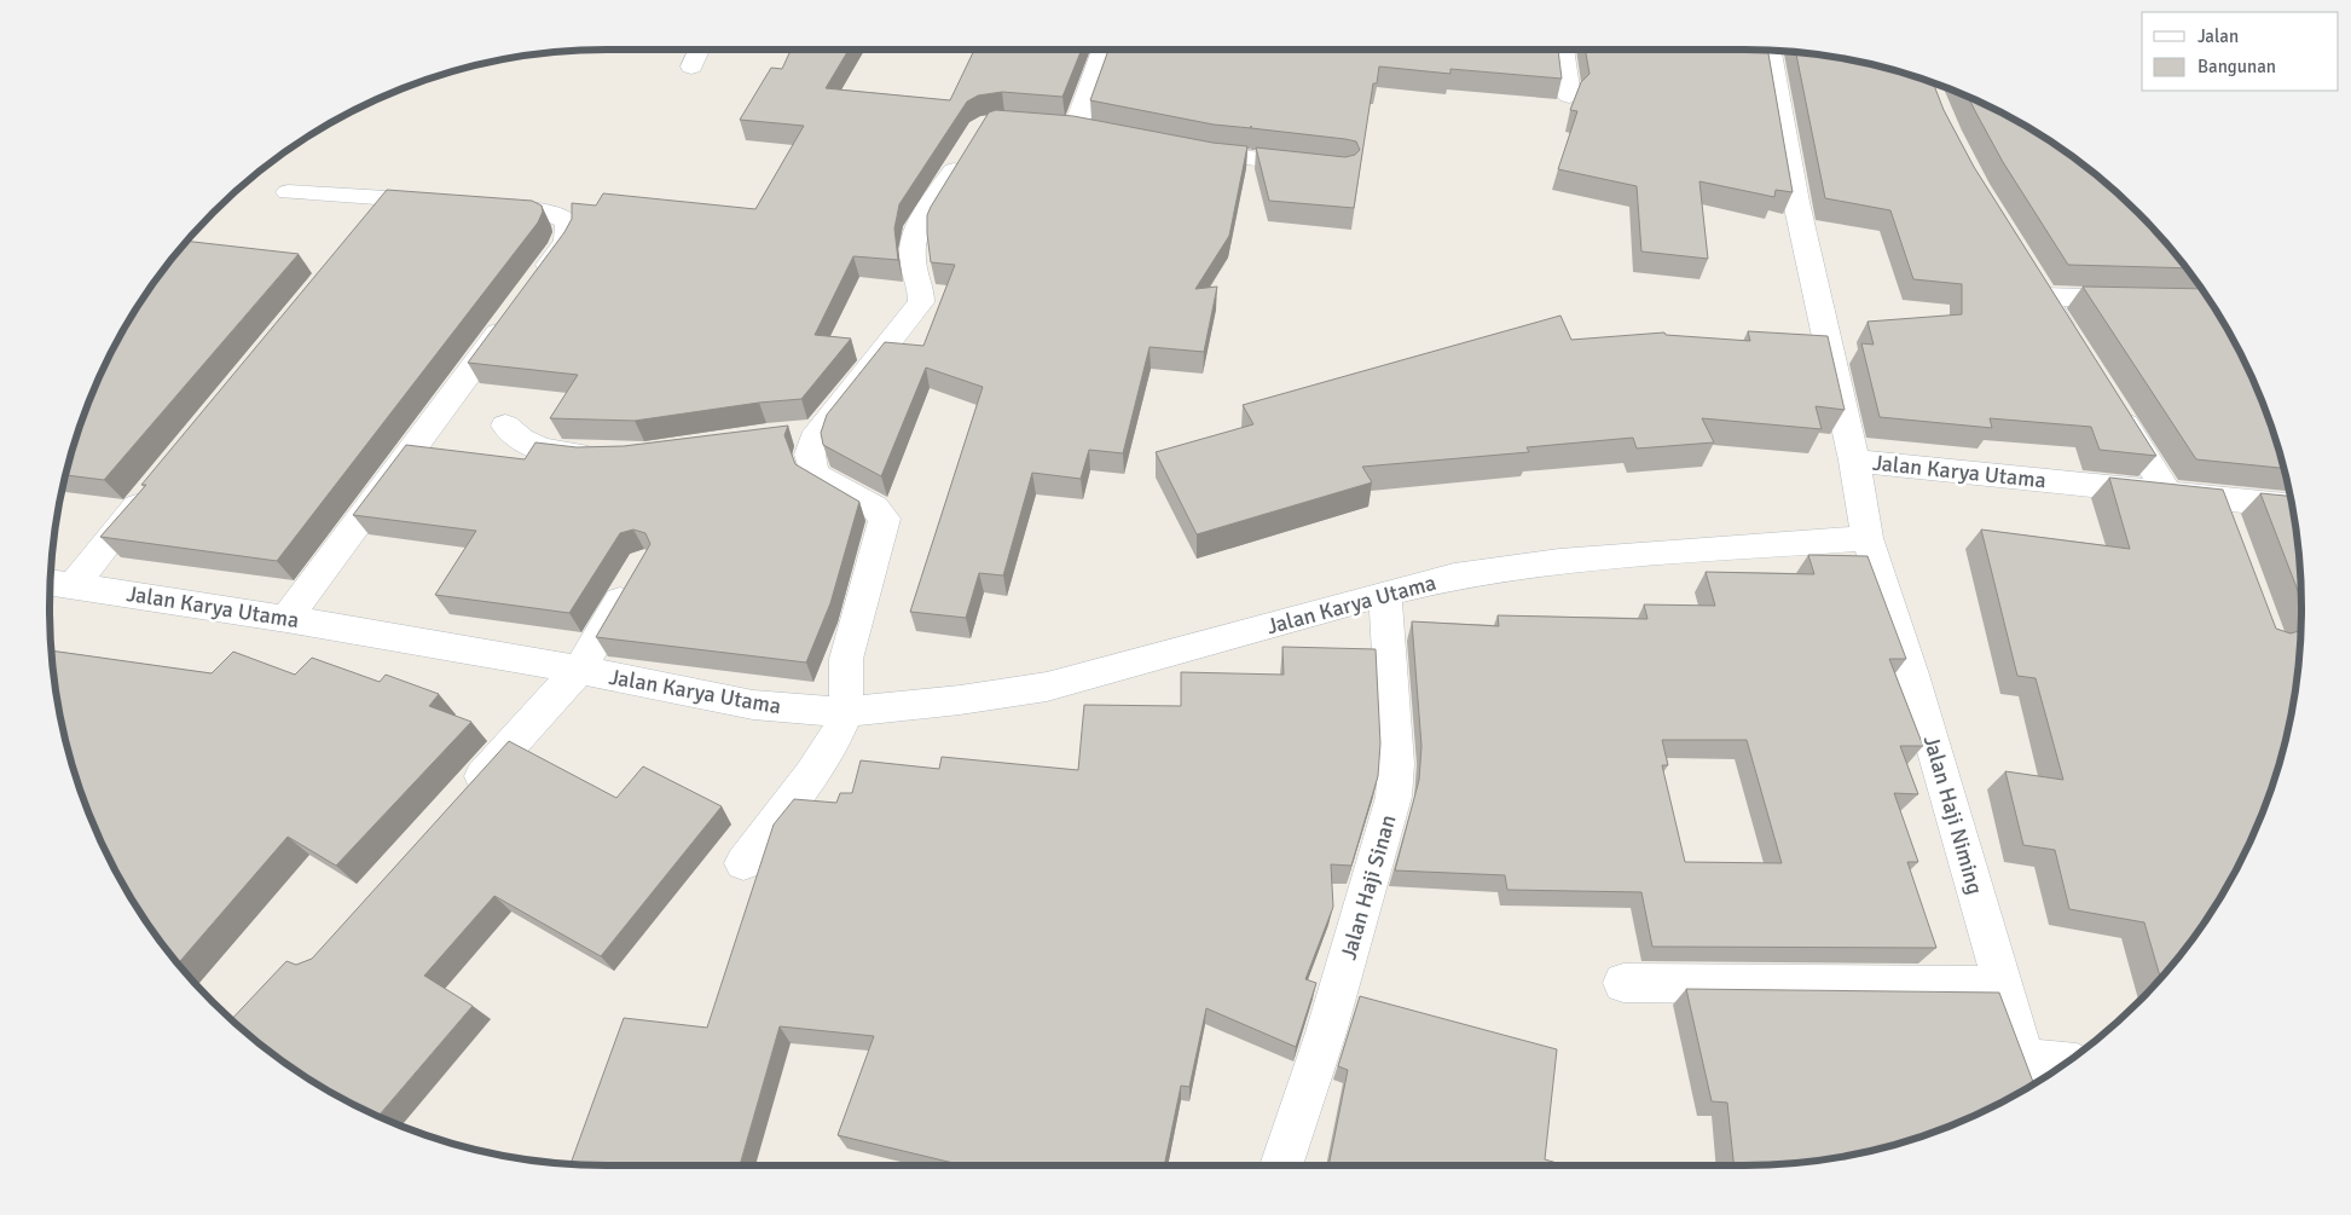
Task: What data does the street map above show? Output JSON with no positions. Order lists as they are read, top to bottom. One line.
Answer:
{"streets":{"street":["Jalan Karya Utama","Jalan Haji Niming","Jalan Haji Sinan"]},"crossings":[["Jalan Karya Utama","Jalan Haji Niming"],["Jalan Karya Utama","Jalan Haji Sinan"]],"legend":["Jalan","Bangunan"]}
